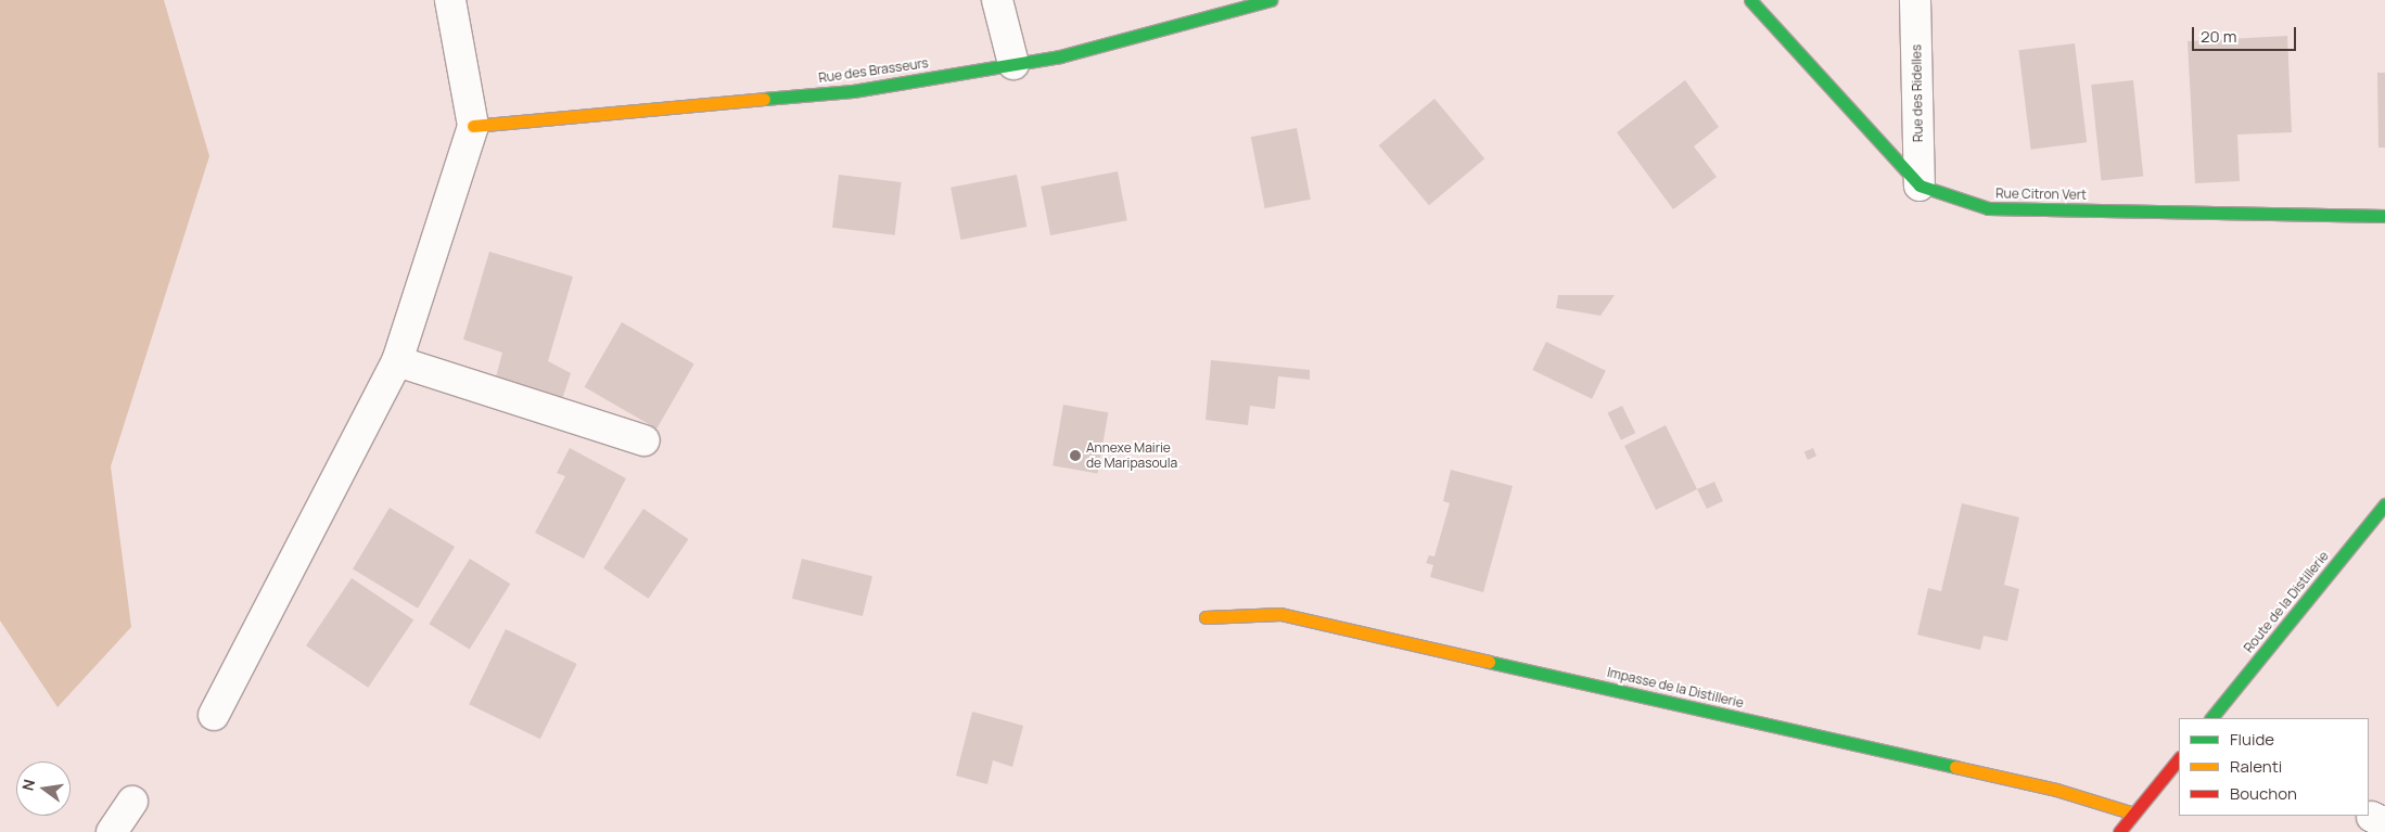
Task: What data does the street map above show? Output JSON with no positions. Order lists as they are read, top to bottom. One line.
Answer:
{"streets":{"street":["Rue des Brasseurs","Rue des Ridelles","Rue Citron Vert","Route de la Distillerie","Impasse de la Distillerie"]},"crossings":[["Rue des Ridelles","Rue Citron Vert"]],"places":["Annexe Mairie de Maripasoula"],"legend":["Fluide","Ralenti","Bouchon"],"scale_bar":"20 m","north":"left"}
